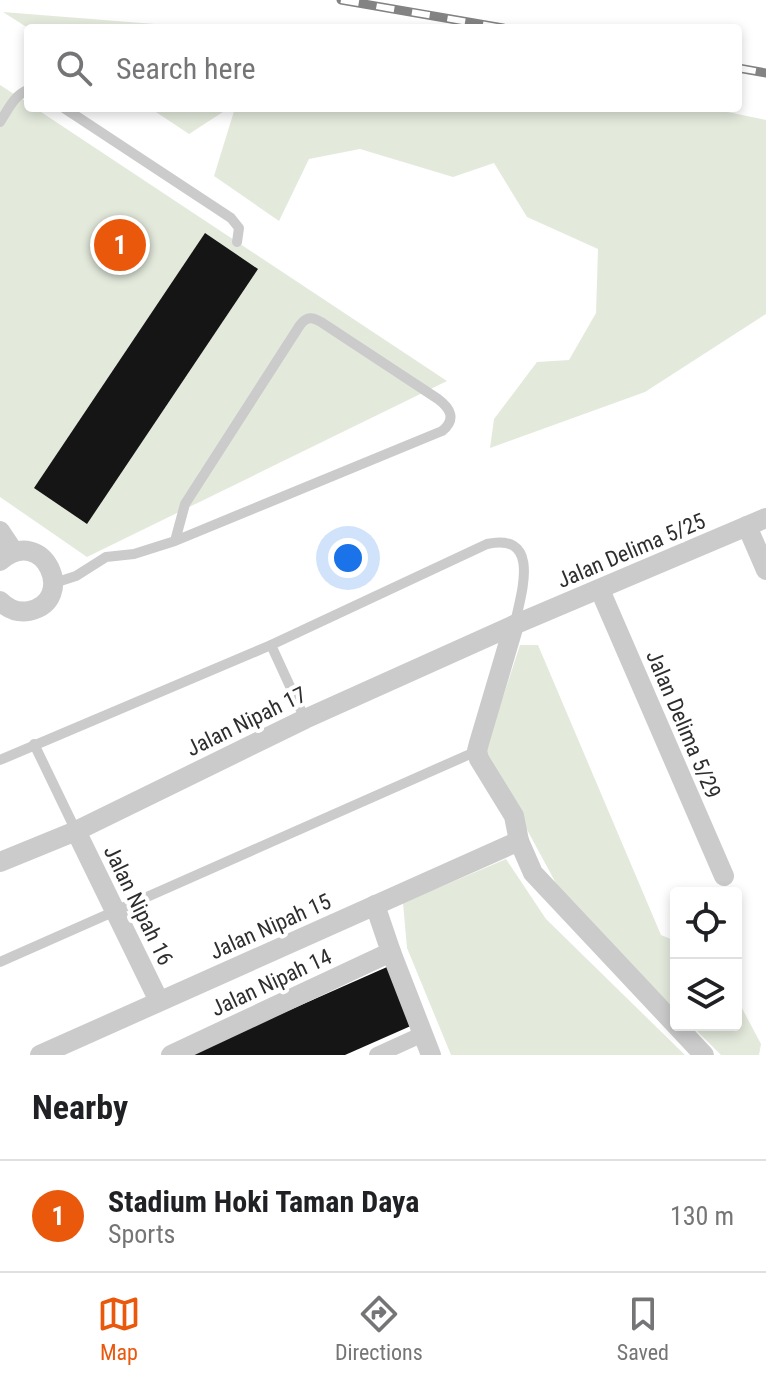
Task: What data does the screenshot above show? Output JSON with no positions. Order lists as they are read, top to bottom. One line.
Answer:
{"streets":{"street":["Jalan Delima 5/25","Jalan Nipah 17","Jalan Delima 5/29","Jalan Nipah 16","Jalan Nipah 15","Jalan Nipah 14"]},"crossings":[["Jalan Delima 5/25","Jalan Nipah 17"],["Jalan Delima 5/25","Jalan Delima 5/29"],["Jalan Nipah 17","Jalan Nipah 16"],["Jalan Nipah 16","Jalan Nipah 15"]],"page":{"search":"Search here","pins":"1","heading":"Nearby","list":[{"mark":"1","name":"Stadium Hoki Taman Daya","note":"Sports","value":"130 m"}],"nav":["Map","Directions","Saved"]}}
